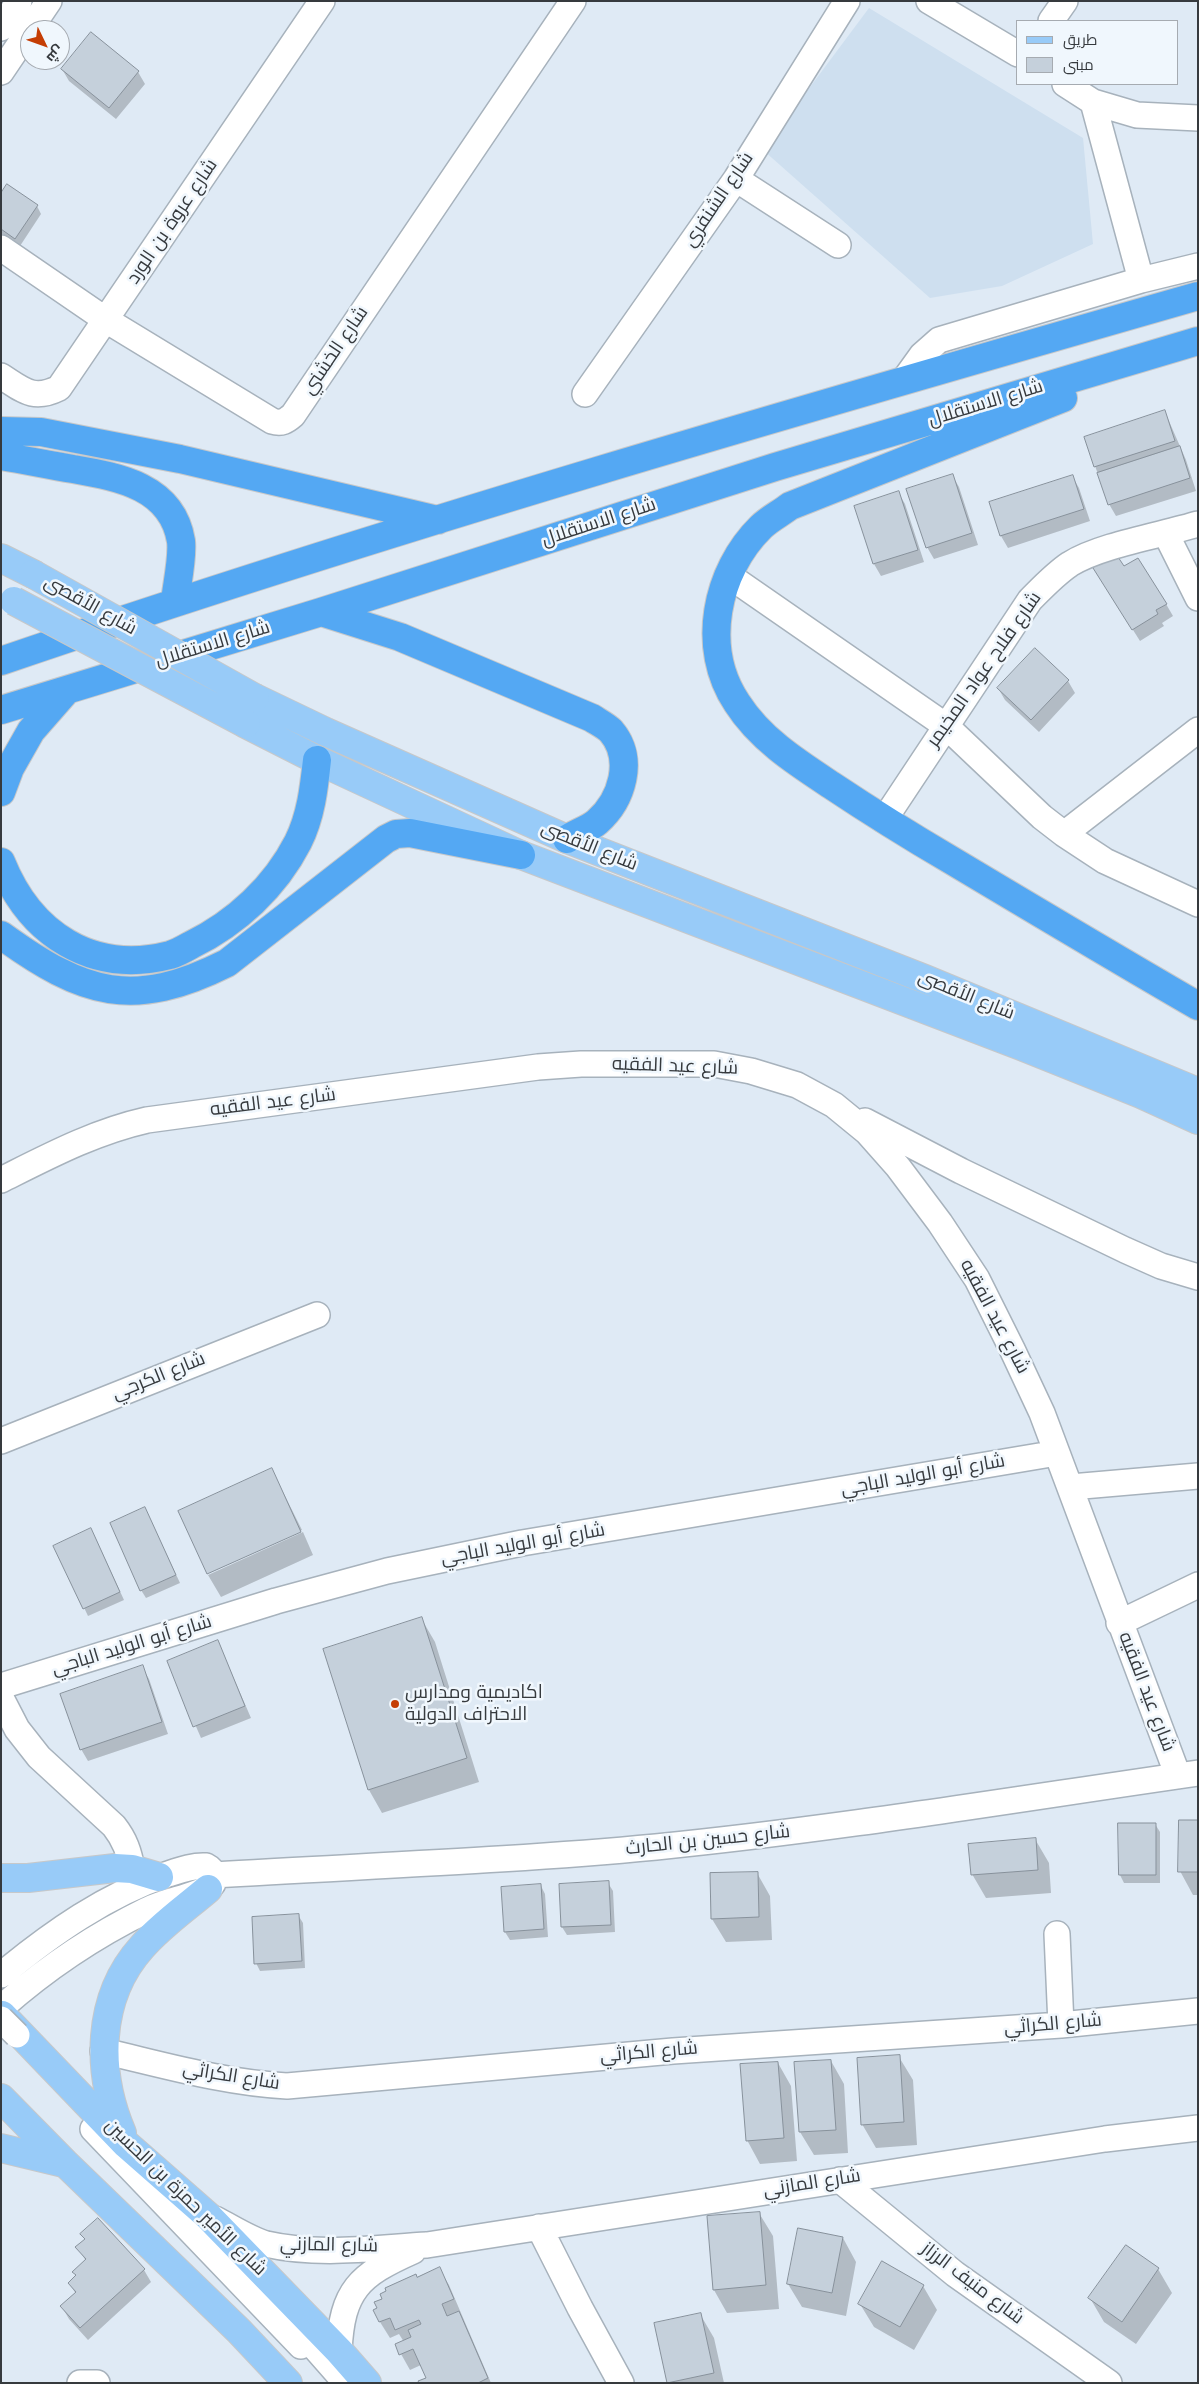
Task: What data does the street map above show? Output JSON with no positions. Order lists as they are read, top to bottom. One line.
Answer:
{"streets":{"highway":["شارع الاستقلال"],"main road":["شارع الأقصى","شارع الأمير حمزة بن الحسين"],"street":["شارع الشنفري","شارع عروة بن الورد","شارع الخشني","شارع فلاح عواد المخيمر","شارع عيد الفقيه","شارع الكرجي","شارع أبو الوليد الباجي","شارع حسين بن الحارث","شارع الكراثي","شارع المازني","شارع منيف الرزاز"]},"crossings":[["شارع عروة بن الورد","شارع الخشني"],["شارع عيد الفقيه","شارع أبو الوليد الباجي"],["شارع عيد الفقيه","شارع حسين بن الحارث"],["شارع المازني","شارع الأمير حمزة بن الحسين"],["شارع المازني","شارع منيف الرزاز"]],"places":["اكاديمية ومدارس الاحتراف الدولية"],"legend":["طريق","مبنى"],"north":"bottom right"}
